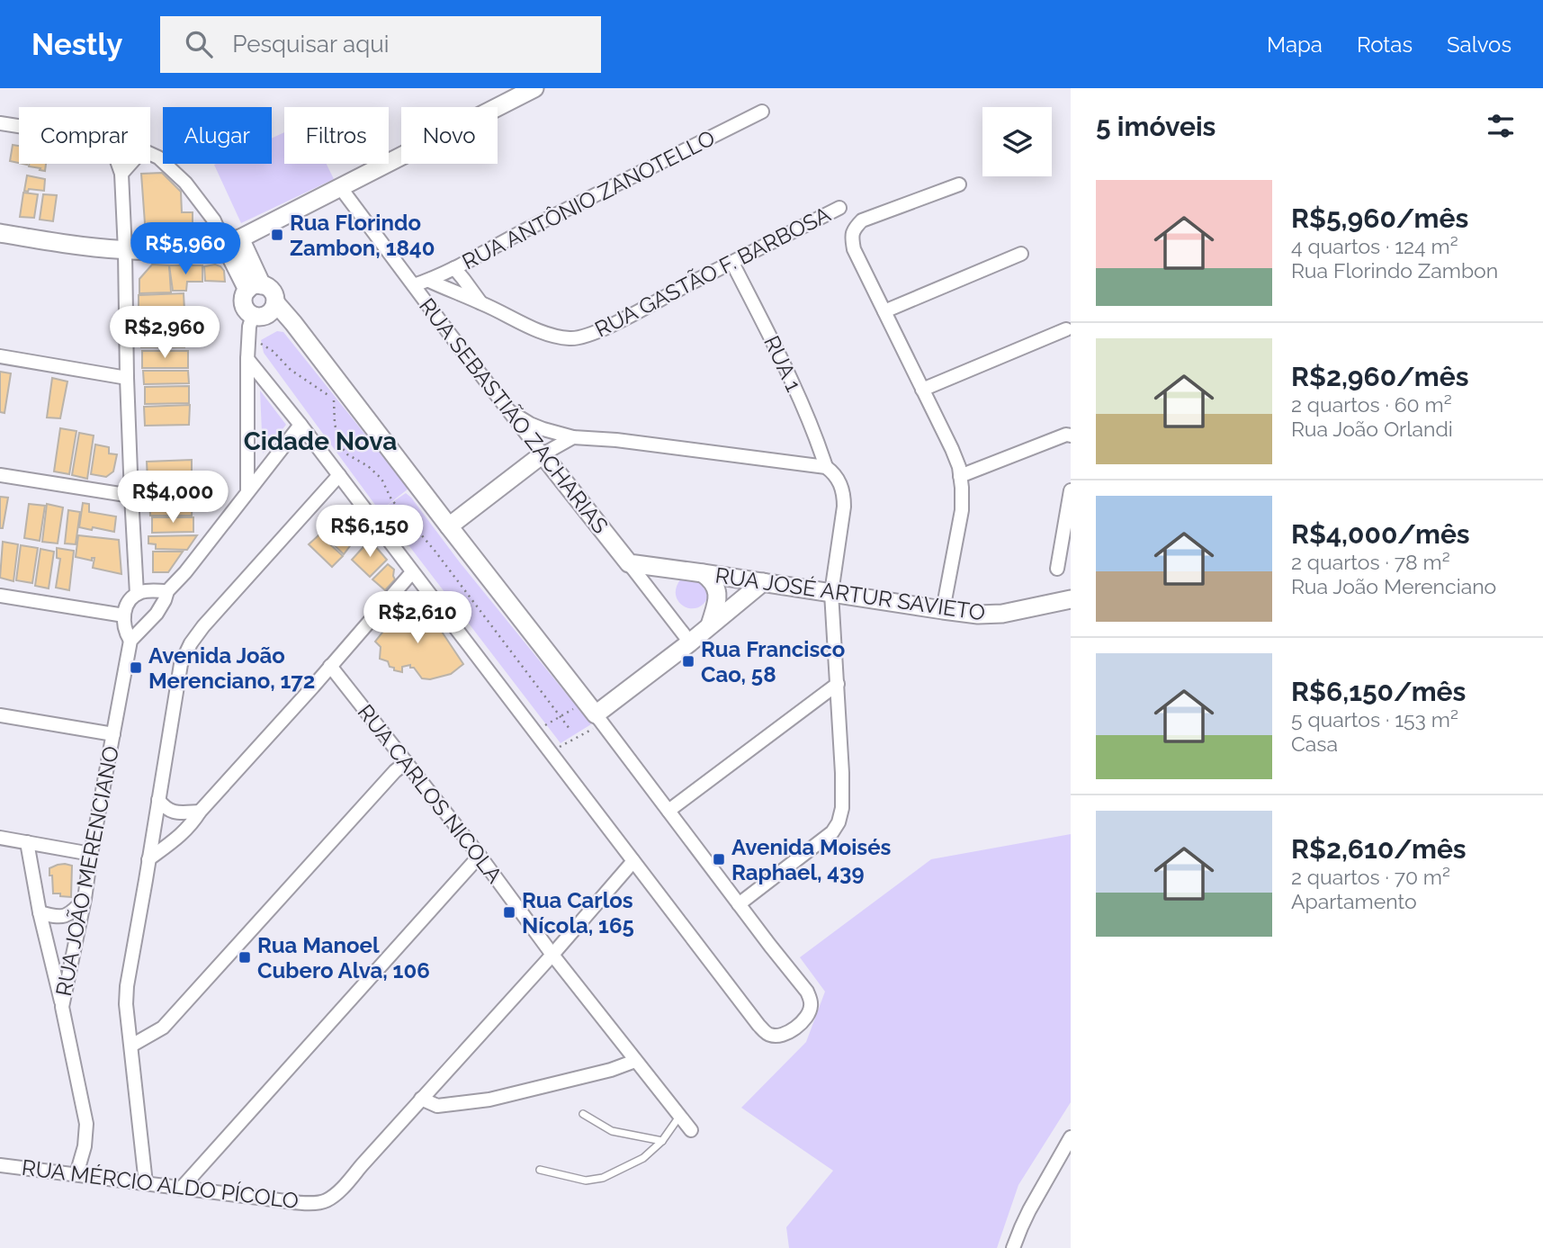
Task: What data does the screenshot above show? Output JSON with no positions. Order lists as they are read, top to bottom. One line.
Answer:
{"streets":{"street":["RUA ANTÔNIO ZANOTELLO","RUA GASTÃO F. BARBOSA","RUA 1","RUA SEBASTIÃO ZACHARIAS","RUA JOSÉ ARTUR SAVIETO","RUA CARLOS NICOLA","RUA JOÃO MERENCIANO","RUA MÉRCIO ALDO PÍCOLO"]},"crossings":[["RUA ANTÔNIO ZANOTELLO","RUA GASTÃO F. BARBOSA"],["RUA ANTÔNIO ZANOTELLO","RUA SEBASTIÃO ZACHARIAS"],["RUA GASTÃO F. BARBOSA","RUA 1"],["RUA 1","RUA JOSÉ ARTUR SAVIETO"],["RUA SEBASTIÃO ZACHARIAS","RUA JOSÉ ARTUR SAVIETO"],["RUA JOÃO MERENCIANO","RUA MÉRCIO ALDO PÍCOLO"]],"districts":["Cidade Nova"],"places":{"transit":["Rua Florindo Zambon, 1840","Rua Francisco Cao, 58","Avenida João Merenciano, 172","Avenida Moisés Raphael, 439","Rua Carlos Nícola, 165","Rua Manoel Cubero Alva, 106"]},"page":{"header":"Nestly","search":"Pesquisar aqui","nav":["Mapa","Rotas","Salvos"],"heading":"5 imóveis","chip":["Comprar","Alugar","Filtros","Novo"],"list":[{"name":"R$5,960/mês","note":"4 quartos · 124 m² · Rua Florindo Zambon"},{"name":"R$2,960/mês","note":"2 quartos · 60 m² · Rua João Orlandi"},{"name":"R$4,000/mês","note":"2 quartos · 78 m² · Rua João Merenciano"},{"name":"R$6,150/mês","note":"5 quartos · 153 m² · Casa"},{"name":"R$2,610/mês","note":"2 quartos · 70 m² · Apartamento"}],"price":["R$5,960","R$2,960","R$4,000","R$6,150","R$2,610"]}}
